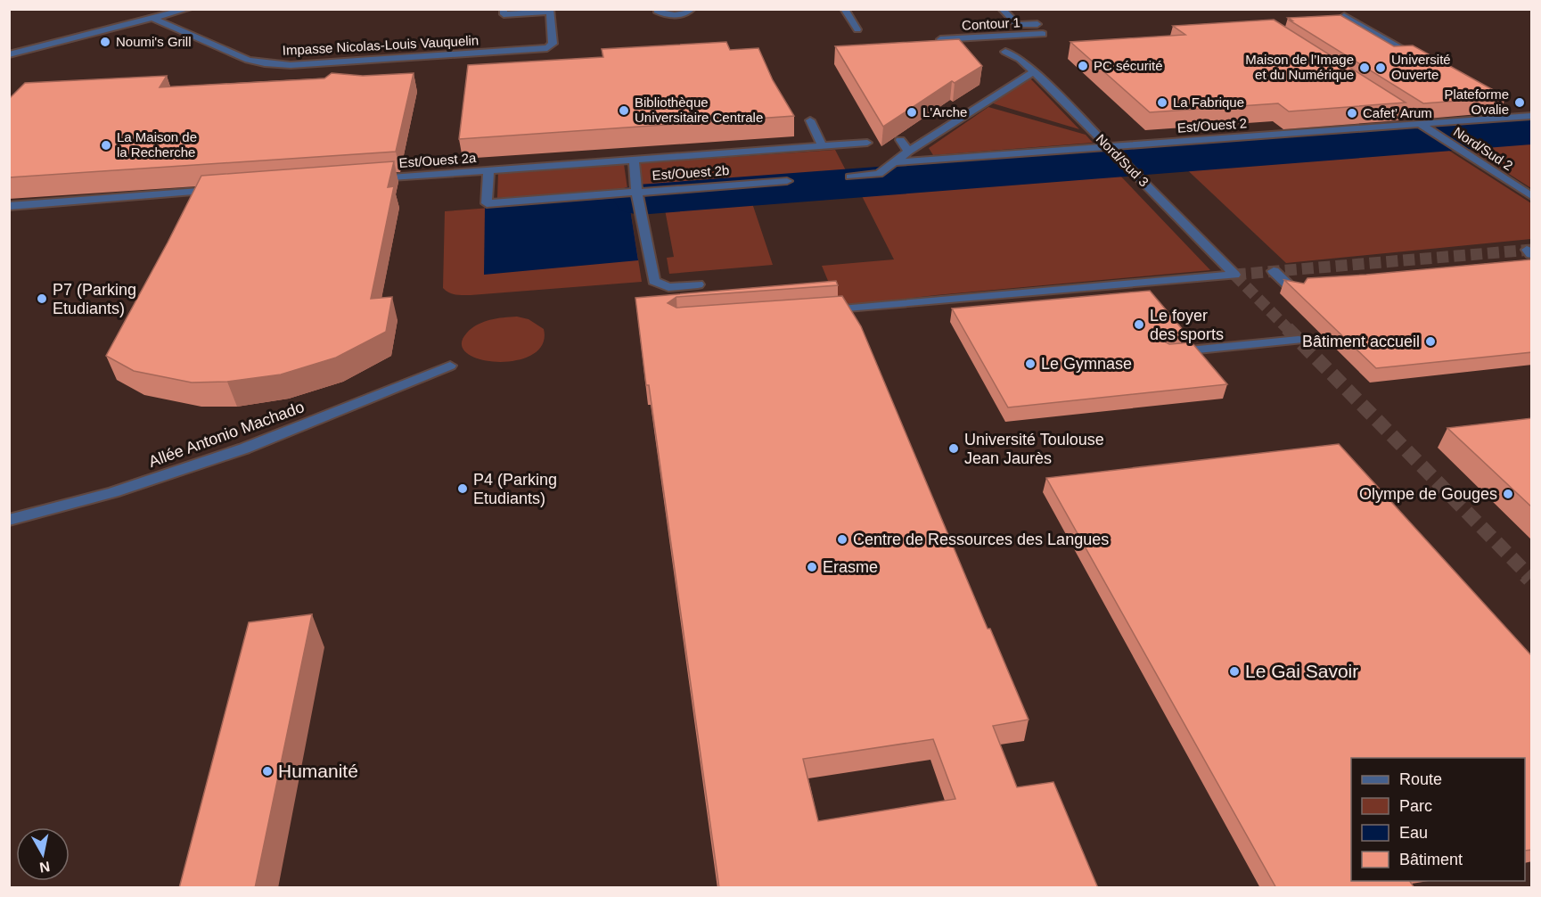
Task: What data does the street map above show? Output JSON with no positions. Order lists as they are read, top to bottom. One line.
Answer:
{"streets":{"street":["Contour 1","Impasse Nicolas-Louis Vauquelin","Est/Ouest 2","Nord/Sud 2","Est/Ouest 2a","Nord/Sud 3","Est/Ouest 2b","Allée Antonio Machado"]},"crossings":[["Est/Ouest 2","Nord/Sud 2"],["Est/Ouest 2","Nord/Sud 3"]],"places":["Noumi's Grill","PC sécurité","Maison de l’Image et du Numérique","Université Ouverte","La Fabrique","Plateforme Ovalie","Bibliothèque Universitaire Centrale","L'Arche","Cafet’ Arum","La Maison de la Recherche","P7 (Parking Etudiants)","Le foyer des sports","Bâtiment accueil","Le Gymnase","Université Toulouse Jean Jaurès","P4 (Parking Etudiants)","Olympe de Gouges","Centre de Ressources des Langues","Erasme","Le Gai Savoir","Humanité"],"legend":["Route","Parc","Eau","Bâtiment"],"north":"bottom"}
